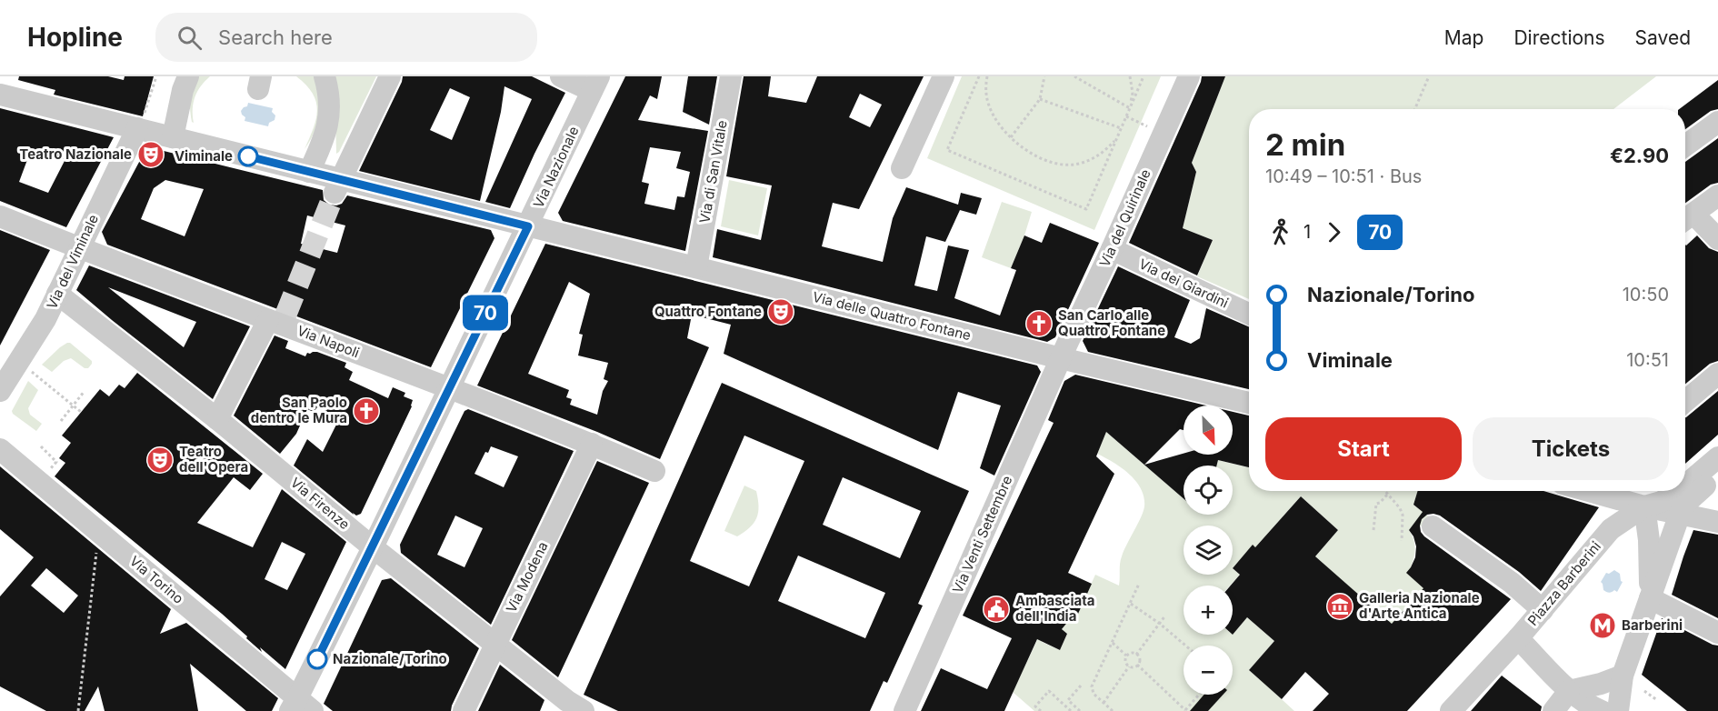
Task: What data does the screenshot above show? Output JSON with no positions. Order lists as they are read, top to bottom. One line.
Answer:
{"streets":{"street":["Via Nazionale","Via di San Vitale","Via del Quirinale","Via del Viminale","Via dei Giardini","Via delle Quattro Fontane","Via Napoli","Via Firenze","Via Venti Settembre","Via Modena","Via Torino","Piazza Barberini"]},"crossings":[["Via Nazionale","Via delle Quattro Fontane"],["Via Nazionale","Via Napoli"],["Via Nazionale","Via Firenze"],["Via Nazionale","Via Torino"],["Via di San Vitale","Via delle Quattro Fontane"],["Via del Quirinale","Via dei Giardini"],["Via del Quirinale","Via delle Quattro Fontane"],["Via del Quirinale","Via Venti Settembre"],["Via del Viminale","Via delle Quattro Fontane"],["Via del Viminale","Via Napoli"],["Via del Viminale","Via Firenze"],["Via delle Quattro Fontane","Via Venti Settembre"],["Via Napoli","Via Modena"],["Via Firenze","Via Modena"]],"places":{"theatre":["Teatro Nazionale","Quattro Fontane","Teatro dell'Opera"],"other":["Viminale","Nazionale/Torino"],"church":["San Carlo alle Quattro Fontane","San Paolo dentro le Mura"],"museum":["Galleria Nazionale d'Arte Antica"],"public building":["Ambasciata dell'India"],"metro station":["Barberini"]},"lines":["bus line 70"],"north":"bottom right","page":{"header":"Hopline","search":"Search here","nav":["Map","Directions","Saved"],"on_map":"70","heading":["2 min","10:49 – 10:51 · Bus","€2.90"],"legs":["1","70"],"list":[{"name":"Nazionale/Torino","value":"10:50"},{"name":"Viminale","value":"10:51"}],"map_buttons":["+","−"],"buttons":["Start","Tickets"]}}
